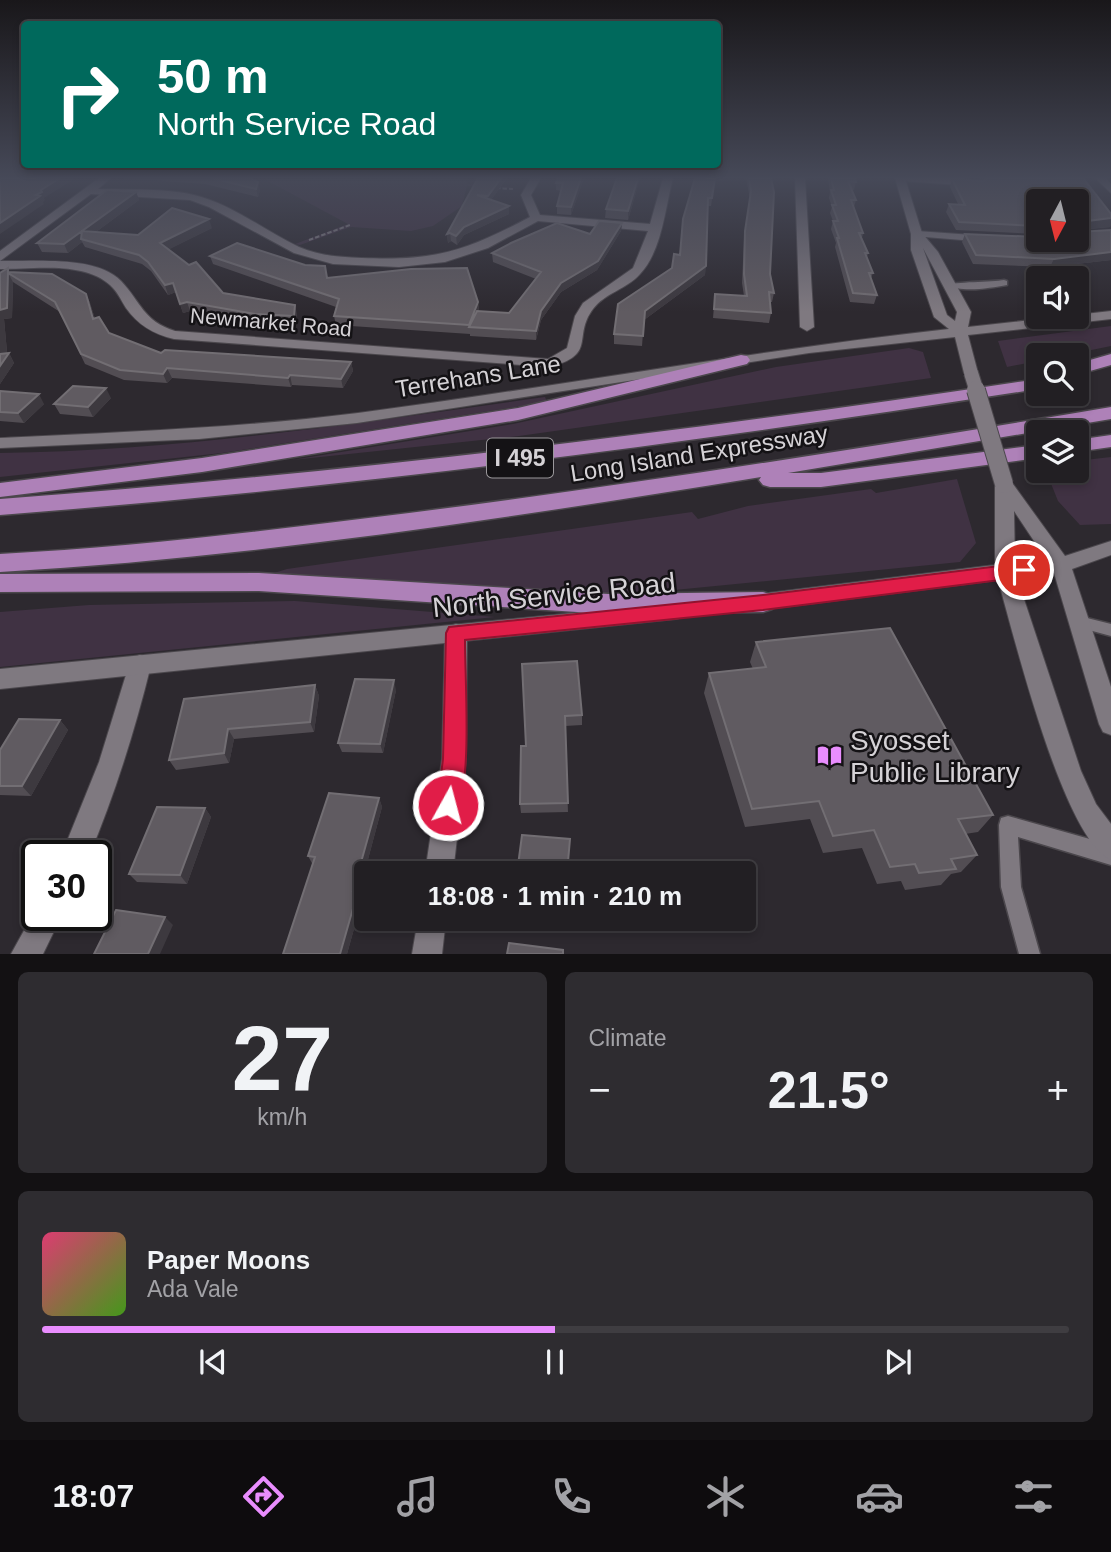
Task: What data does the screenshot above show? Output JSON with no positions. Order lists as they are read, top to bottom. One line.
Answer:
{"streets":{"highway":["Long Island Expressway","I 495"],"street":["Newmarket Road","Terrehans Lane","North Service Road"]},"places":{"library":["Syosset Public Library"]},"north":"bottom","page":{"turn":["50 m","North Service Road"],"limit":"30","trip":"18:08 · 1 min · 210 m","tile":[["27","km/h"],"Climate"],"heat":["−","21.5°","+"],"song":["Paper Moons","Ada Vale"],"tabs":"18:07"}}
